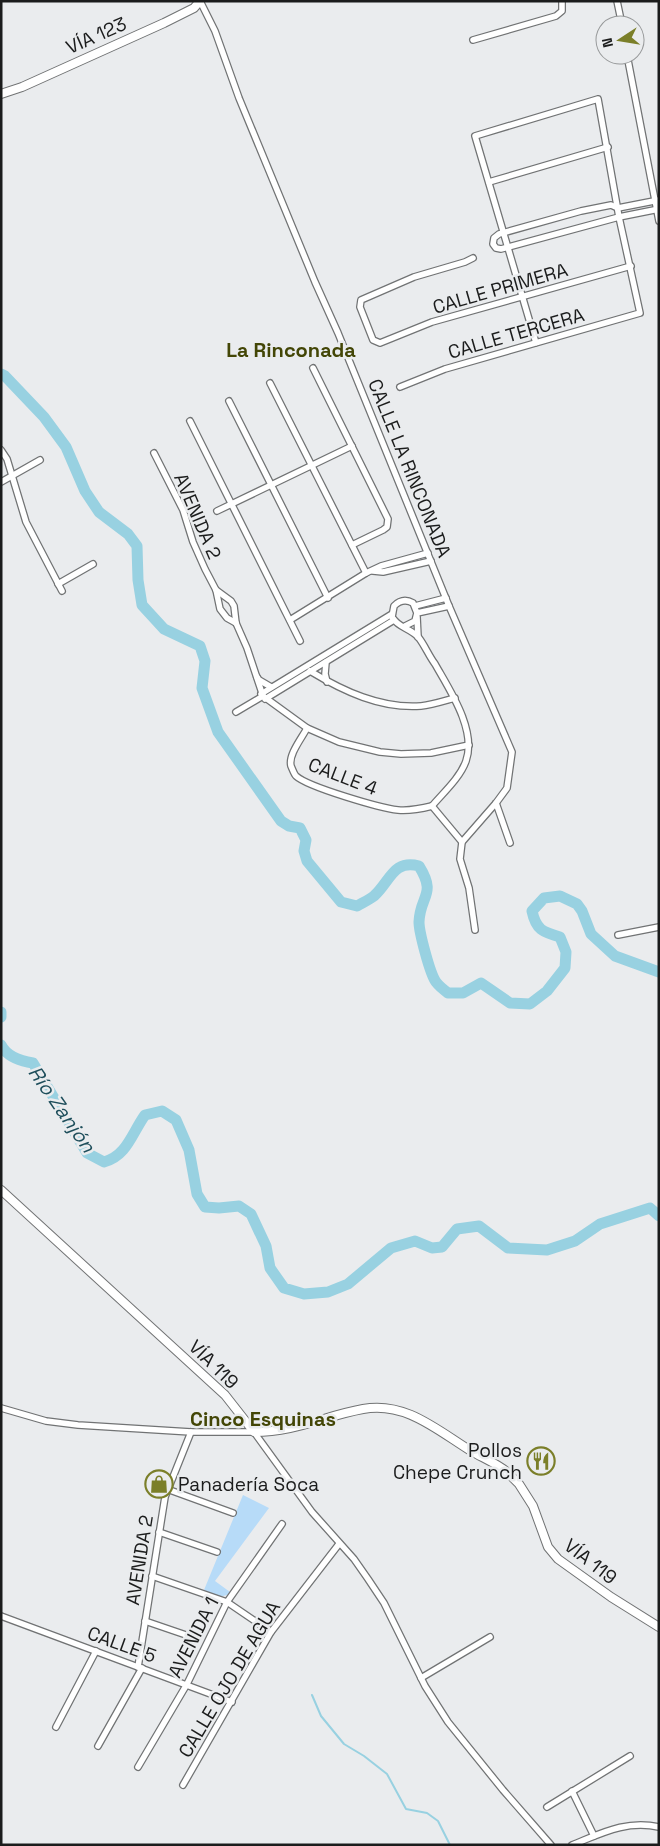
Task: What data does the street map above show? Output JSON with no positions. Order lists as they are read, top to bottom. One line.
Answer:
{"streets":{"main road":["VÍA 123","VÍA 119"],"street":["CALLE PRIMERA","CALLE TERCERA","CALLE LA RINCONADA","AVENIDA 2","CALLE 4","AVENIDA 1","CALLE 5","CALLE OJO DE AGUA"]},"crossings":[["VÍA 123","CALLE LA RINCONADA"],["CALLE PRIMERA","CALLE TERCERA"],["AVENIDA 2","CALLE 5"],["AVENIDA 1","CALLE 5"],["CALLE 5","CALLE OJO DE AGUA"]],"districts":["La Rinconada","Cinco Esquinas"],"water":["Río Zanjón"],"places":{"restaurant":["Pollos Chepe Crunch"],"shop":["Panadería Soca"]},"north":"left"}
